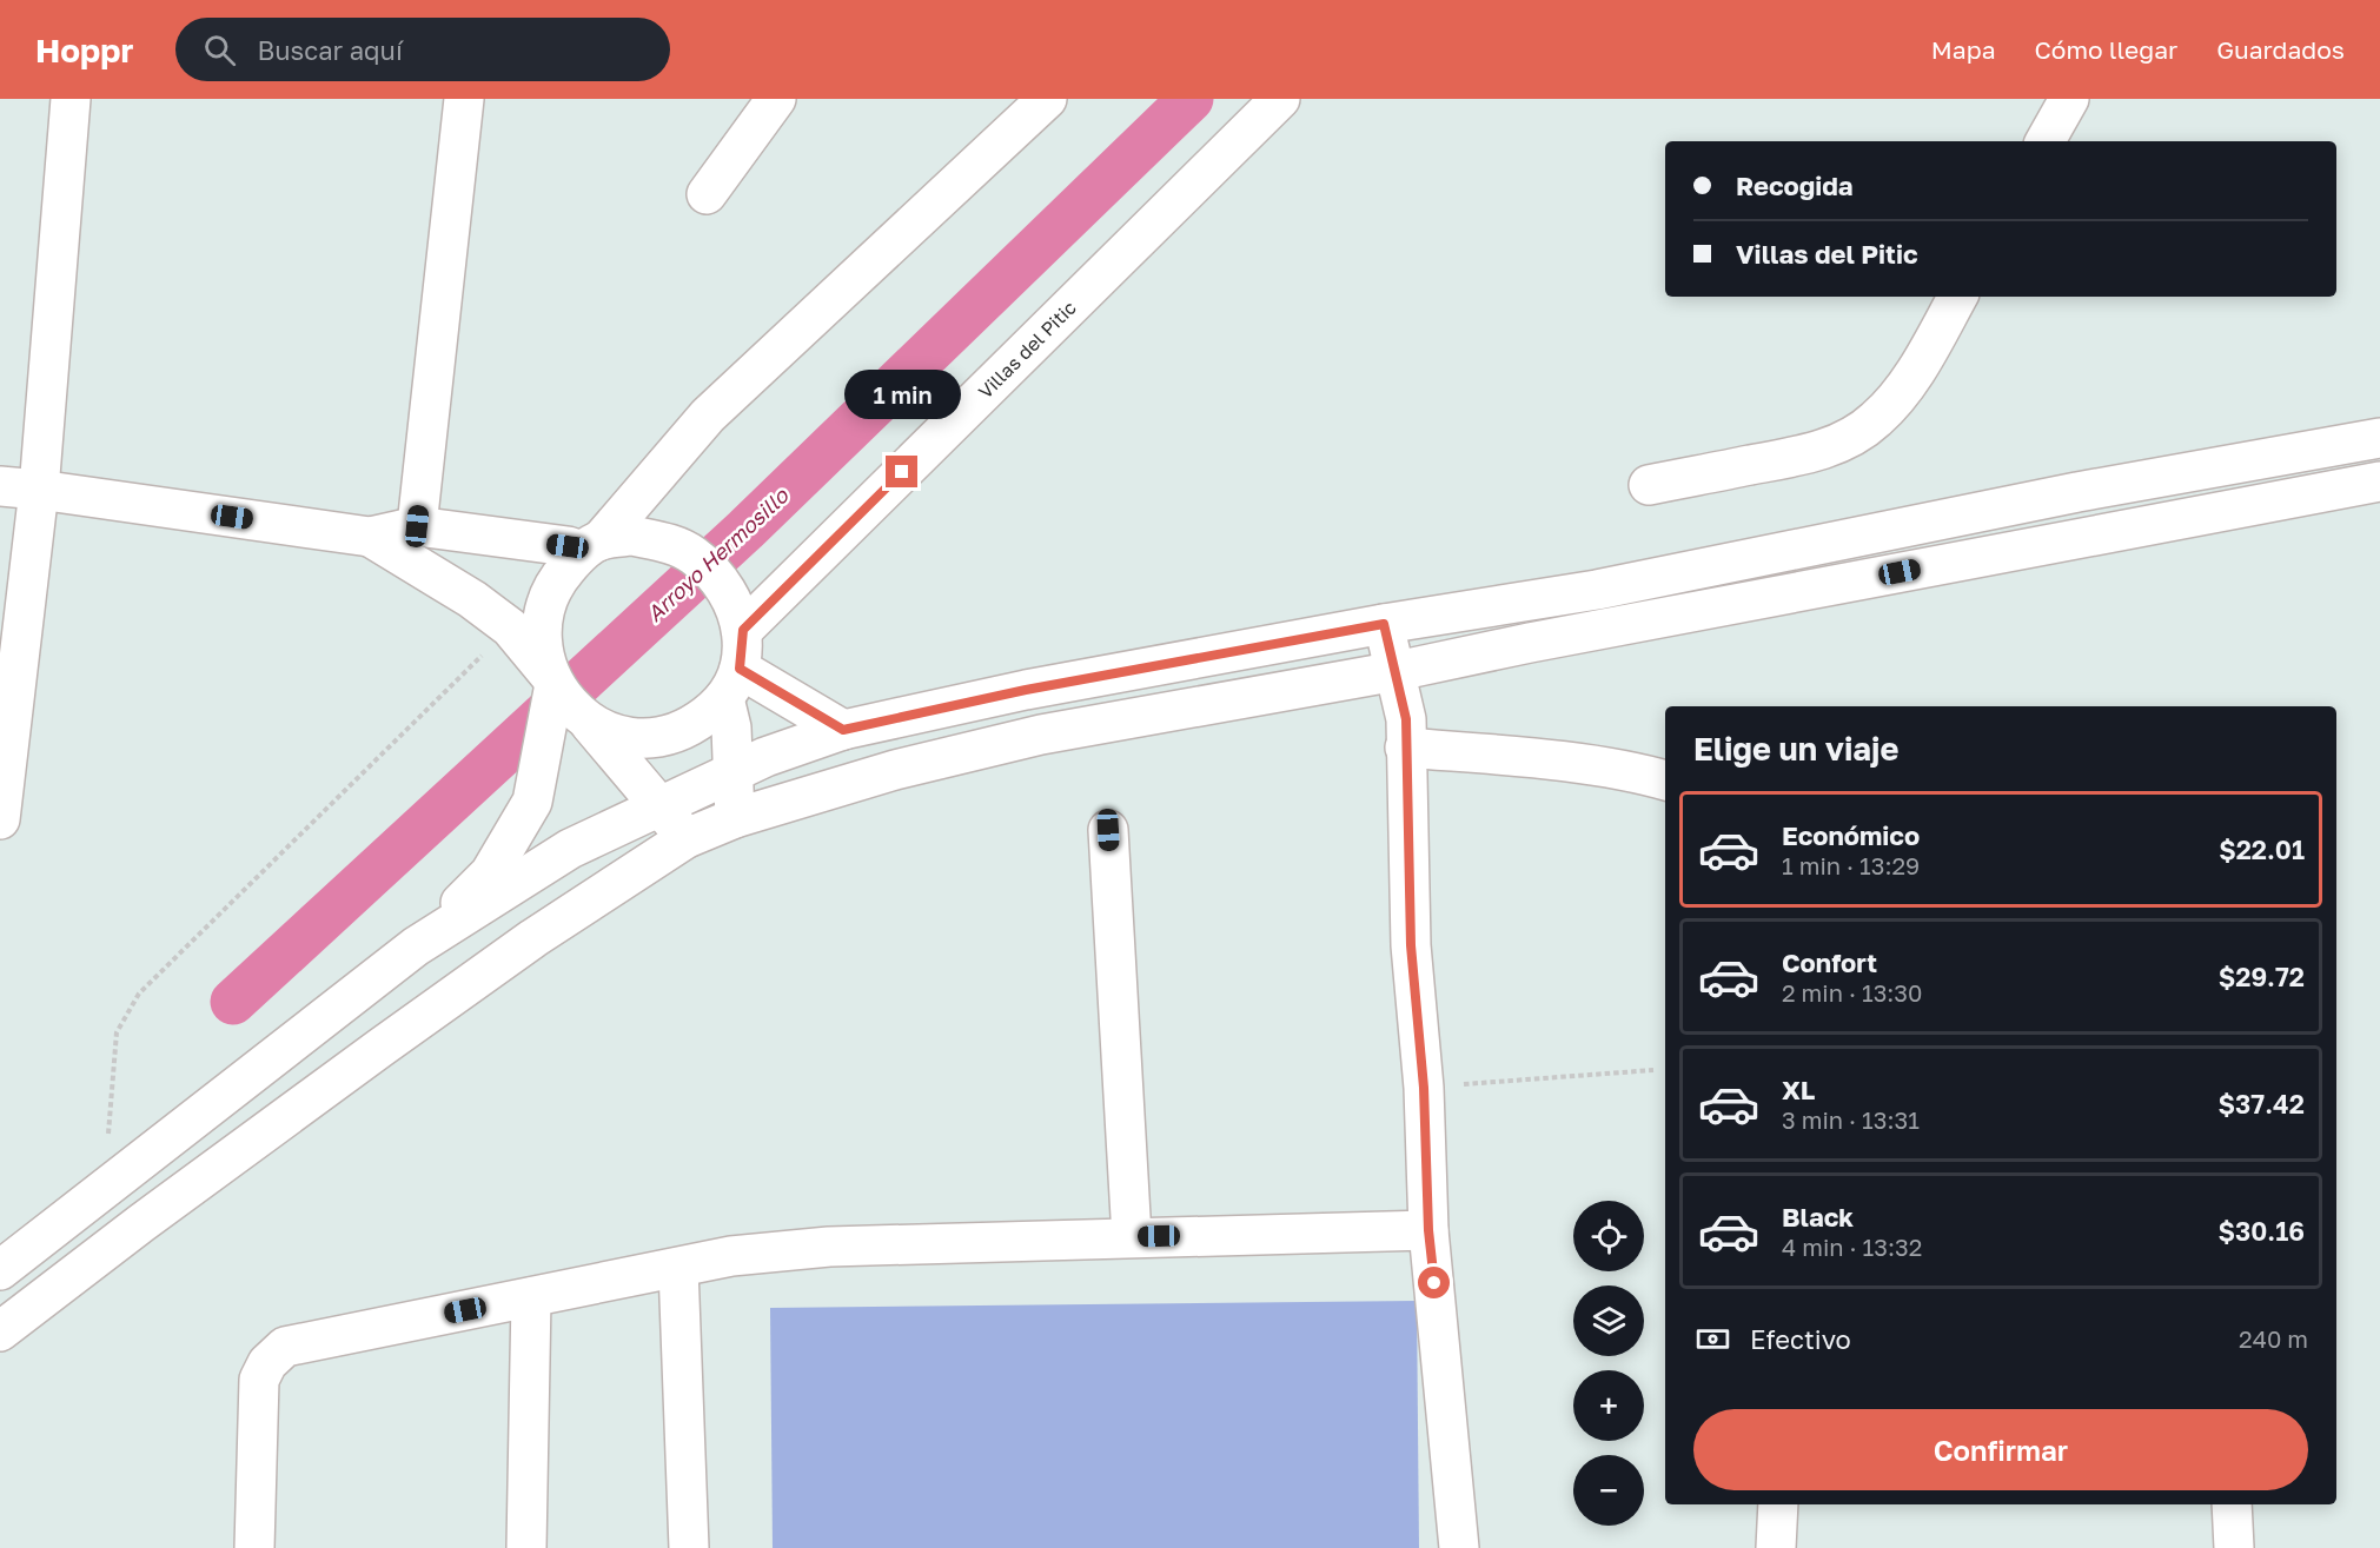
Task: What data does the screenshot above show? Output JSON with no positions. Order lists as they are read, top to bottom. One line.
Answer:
{"streets":{"street":["Villas del Pitic"]},"water":["Arroyo Hermosillo"],"page":{"header":"Hoppr","search":"Buscar aquí","nav":["Mapa","Cómo llegar","Guardados"],"banner":["Recogida","Villas del Pitic"],"bubble":"1 min","heading":"Elige un viaje","list":[{"name":"Económico","note":"1 min · 13:29","value":"$22.01"},{"name":"Confort","note":"2 min · 13:30","value":"$29.72"},{"name":"XL","note":"3 min · 13:31","value":"$37.42"},{"name":"Black","note":"4 min · 13:32","value":"$30.16"}],"map_buttons":["+","−"],"pay":["Efectivo","240 m"],"buttons":"Confirmar"}}
